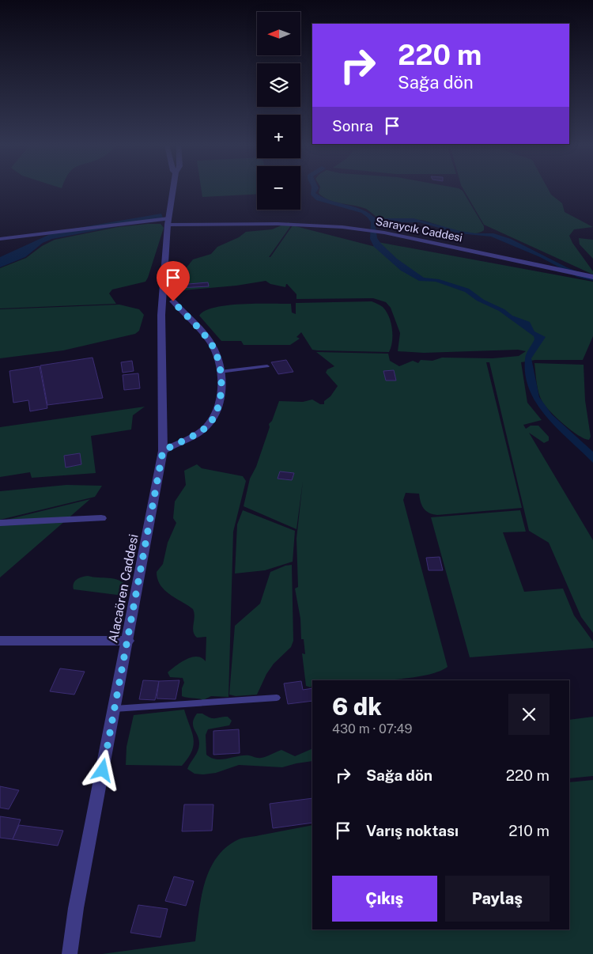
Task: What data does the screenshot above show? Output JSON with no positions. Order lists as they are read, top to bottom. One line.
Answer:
{"streets":{"street":["Saraycık Caddesi","Alacaören Caddesi"]},"crossings":[["Saraycık Caddesi","Alacaören Caddesi"]],"north":"left","page":{"map_buttons":["+","−"],"turn":["220 m","Sağa dön"],"then":"Sonra","heading":["6 dk","430 m · 07:49"],"list":[{"name":"Sağa dön","value":"220 m"},{"name":"Varış noktası","value":"210 m"}],"buttons":["Çıkış","Paylaş"]}}
